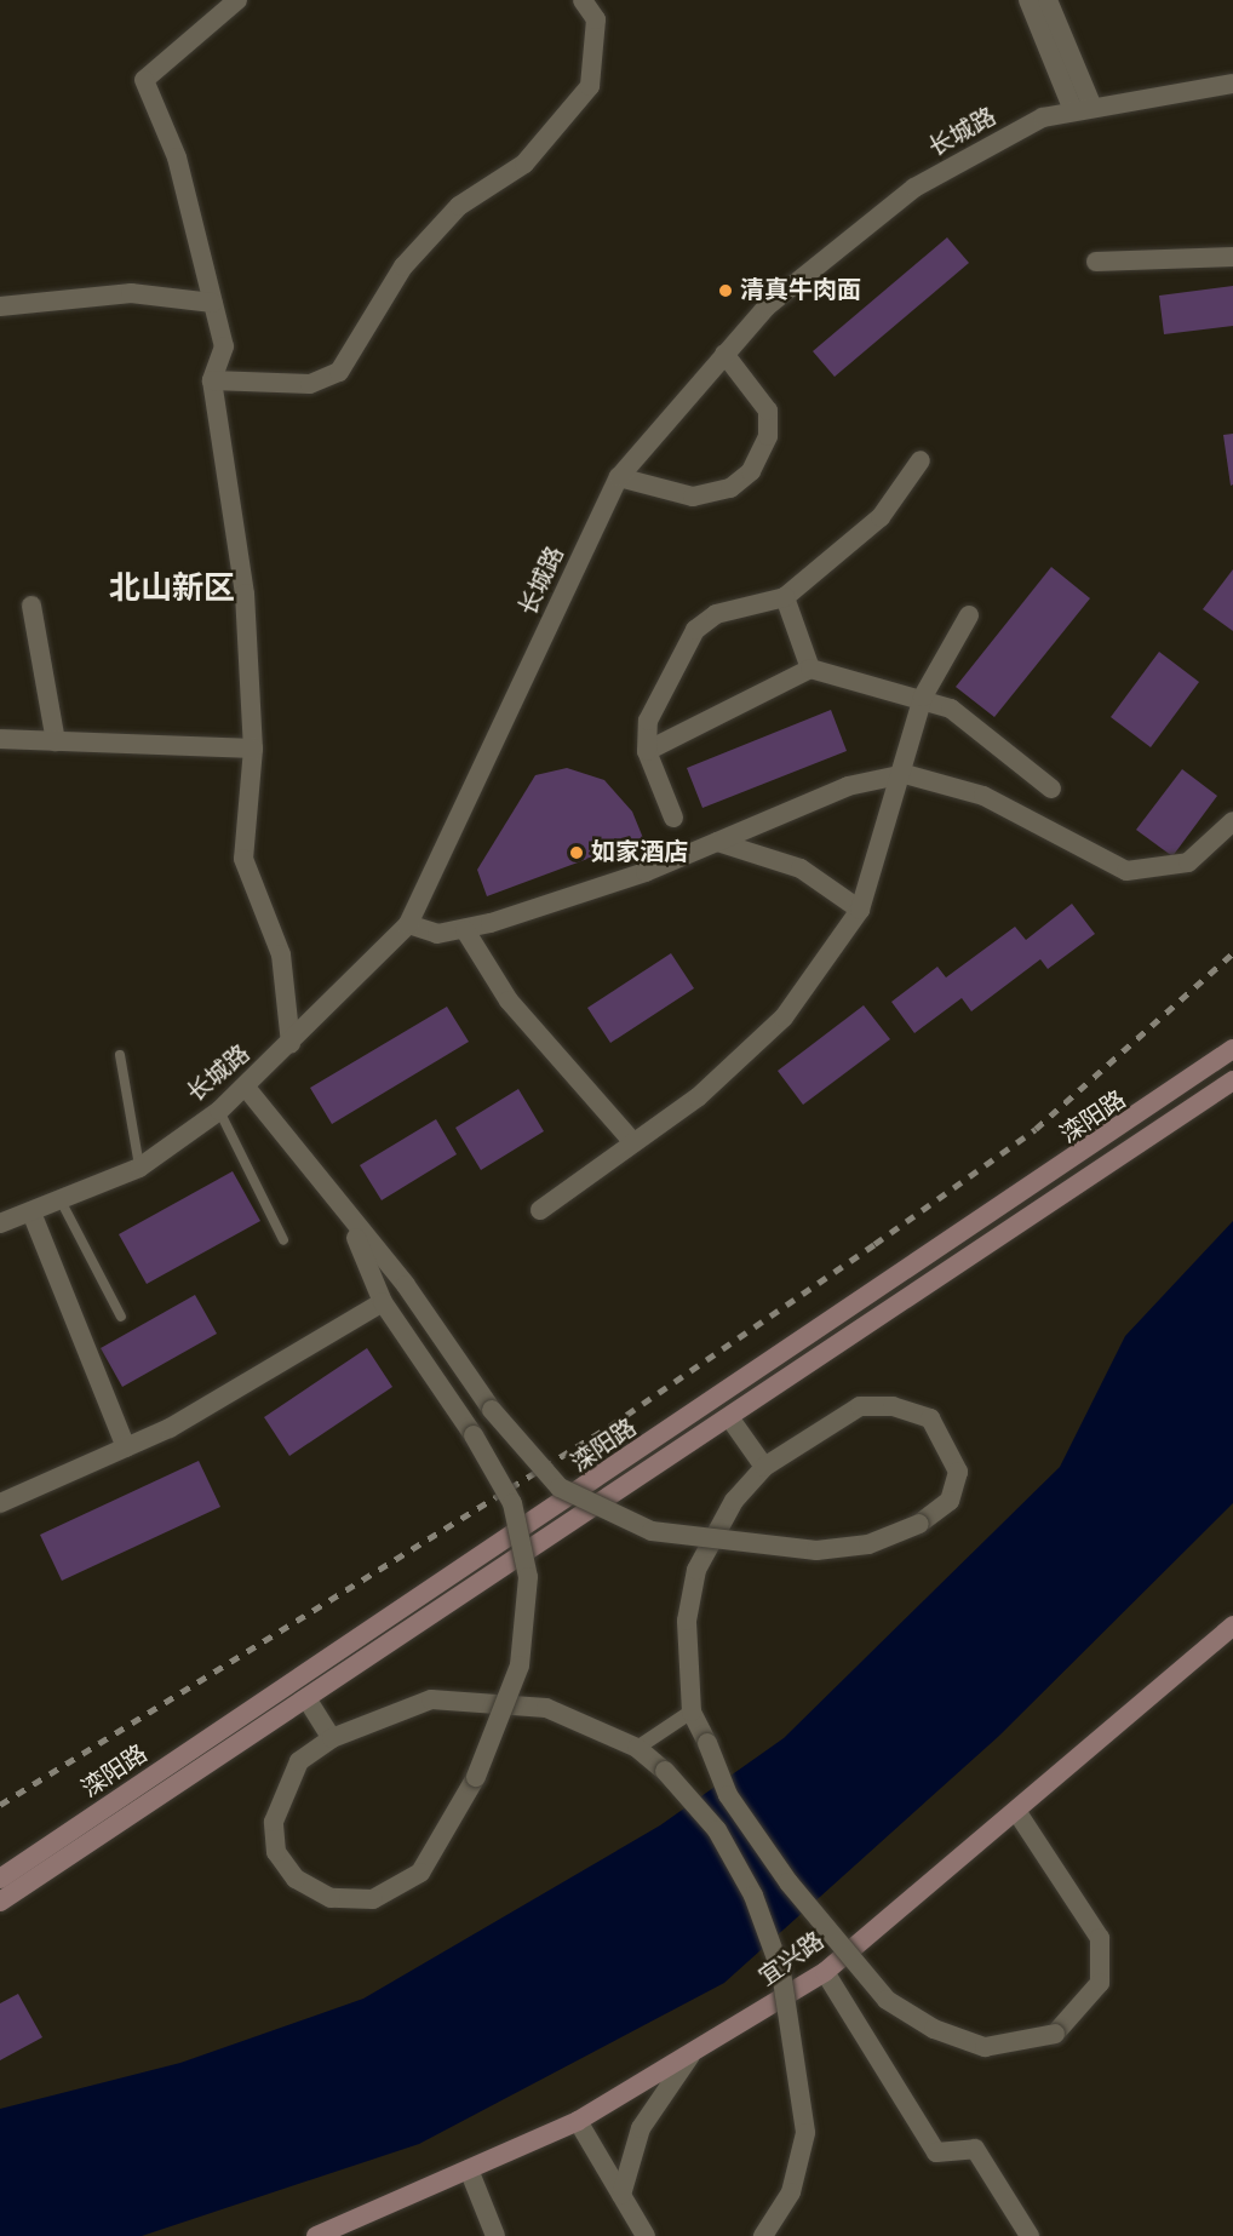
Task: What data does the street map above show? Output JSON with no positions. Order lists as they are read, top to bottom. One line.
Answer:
{"streets":{"main road":["滦阳路","宜兴路"],"street":["长城路"]},"districts":["北山新区"],"places":["清真牛肉面","如家酒店"]}
